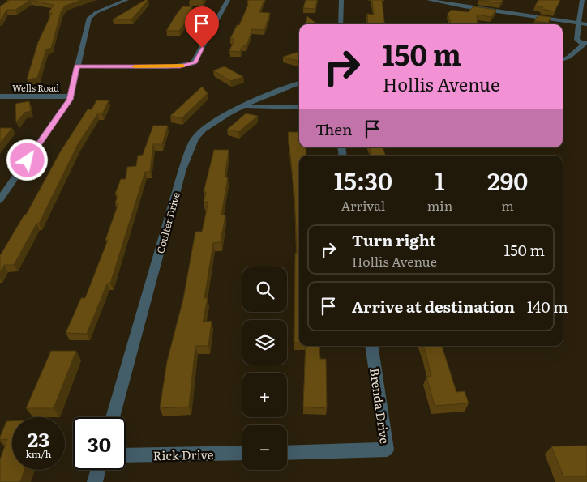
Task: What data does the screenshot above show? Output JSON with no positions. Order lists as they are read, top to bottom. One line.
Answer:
{"streets":{"street":["Wells Road","Coulter Drive","Brenda Drive","Rick Drive"]},"page":{"turn":["150 m","Hollis Avenue"],"then":"Then","eta":["15:30","Arrival","1","min","290","m"],"list":[{"name":"Turn right","note":"Hollis Avenue","value":"150 m"},{"name":"Arrive at destination","value":"140 m"}],"map_buttons":["+","−"],"speed":"23 km/h","limit":"30"}}
